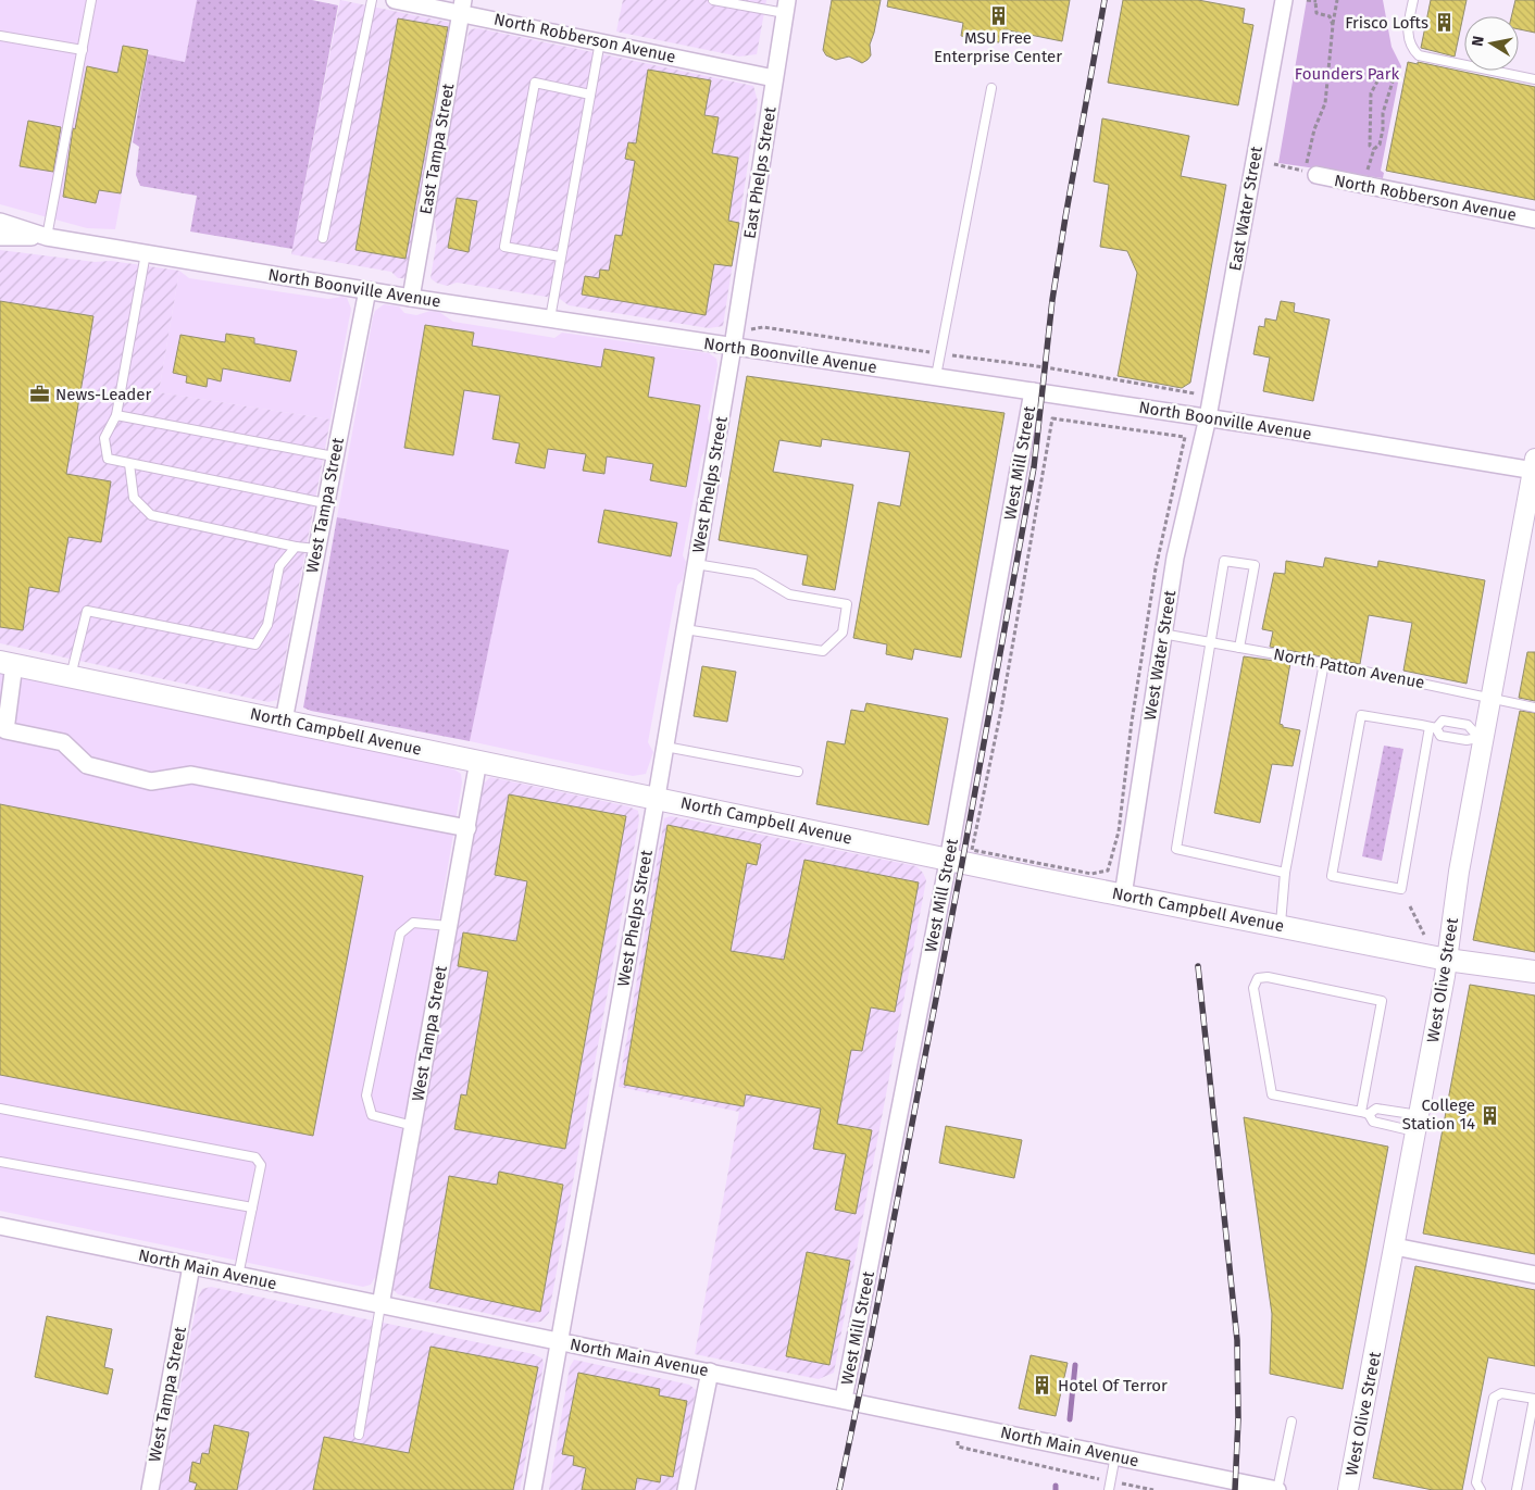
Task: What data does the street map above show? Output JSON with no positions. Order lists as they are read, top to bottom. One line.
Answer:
{"streets":{"main road":["North Campbell Avenue"],"street":["North Robberson Avenue","East Tampa Street","East Phelps Street","East Water Street","North Boonville Avenue","West Mill Street","West Phelps Street","West Tampa Street","West Water Street","West Olive Street","North Main Avenue"],"lane":["North Patton Avenue"]},"crossings":[["North Robberson Avenue","East Tampa Street"],["North Robberson Avenue","East Phelps Street"],["East Tampa Street","North Boonville Avenue"],["East Phelps Street","North Boonville Avenue"],["East Phelps Street","West Phelps Street"],["East Water Street","North Boonville Avenue"],["East Water Street","West Water Street"],["North Boonville Avenue","West Mill Street"],["North Boonville Avenue","West Phelps Street"],["North Boonville Avenue","West Tampa Street"],["North Boonville Avenue","West Water Street"],["North Boonville Avenue","West Olive Street"],["West Mill Street","North Campbell Avenue"],["West Mill Street","North Main Avenue"],["West Phelps Street","North Campbell Avenue"],["West Phelps Street","North Main Avenue"],["West Tampa Street","North Campbell Avenue"],["West Tampa Street","North Main Avenue"],["West Water Street","North Patton Avenue"],["West Water Street","North Campbell Avenue"],["North Patton Avenue","West Olive Street"],["North Campbell Avenue","West Olive Street"]],"parks":["Founders Park"],"places":{"building":["MSU Free Enterprise Center","Frisco Lofts","College Station 14","Hotel Of Terror"],"office":["News-Leader"]},"north":"left"}
